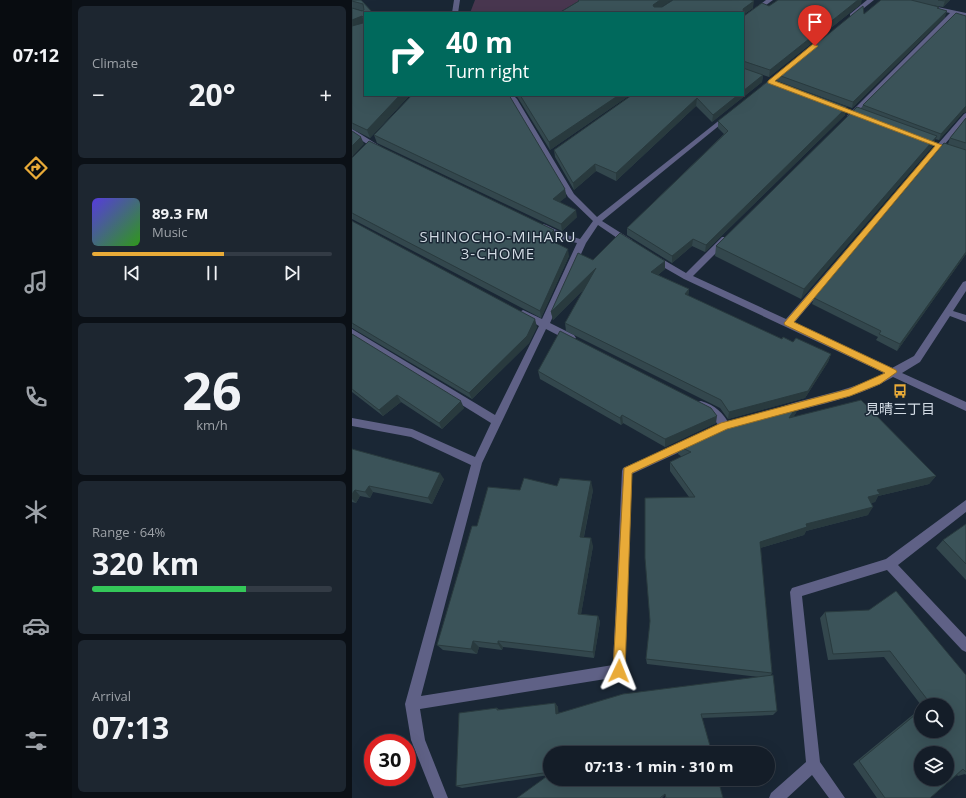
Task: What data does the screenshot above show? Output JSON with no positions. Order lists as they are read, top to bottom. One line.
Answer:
{"districts":["SHINOCHO-MIHARU 3-CHOME"],"places":{"bus stop":["見晴三丁目"]},"page":{"tabs":"07:12","tile":["Climate",["26","km/h"],["Range · 64%","320 km"],["Arrival","07:13"]],"turn":["40 m","Turn right"],"heat":["−","20°","+"],"song":["89.3 FM","Music"],"limit":"30","trip":"07:13 · 1 min · 310 m"}}
